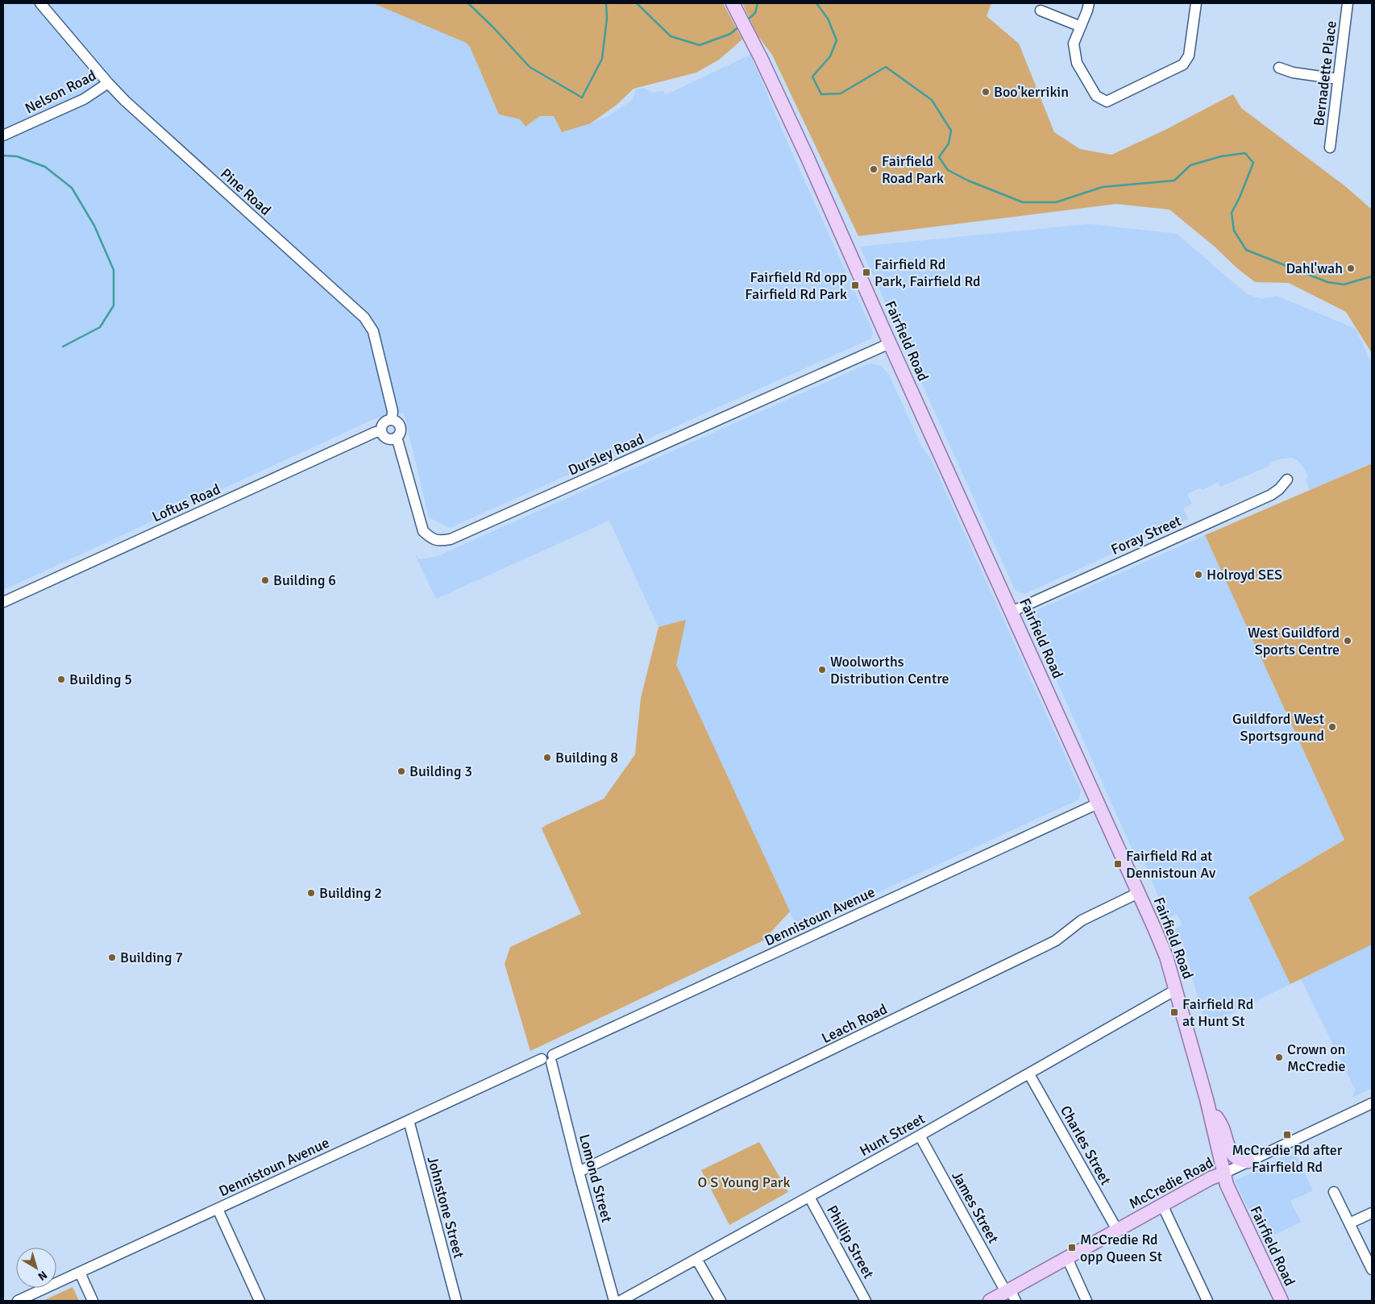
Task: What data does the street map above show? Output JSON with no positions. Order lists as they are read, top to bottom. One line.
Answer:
{"streets":{"main road":["Fairfield Road","McCredie Road"],"street":["Bernadette Place","Nelson Road","Pine Road","Dursley Road","Loftus Road","Foray Street","Dennistoun Avenue","Leach Road","Hunt Street","Charles Street","Lomond Street","Johnstone Street","James Street","Phillip Street"]},"crossings":[["Nelson Road","Pine Road"],["Pine Road","Dursley Road"],["Pine Road","Loftus Road"],["Fairfield Road","Dursley Road"],["Fairfield Road","Foray Street"],["Fairfield Road","Dennistoun Avenue"],["Fairfield Road","Leach Road"],["Fairfield Road","Hunt Street"],["Fairfield Road","McCredie Road"],["Dursley Road","Loftus Road"],["Dennistoun Avenue","Lomond Street"],["Dennistoun Avenue","Johnstone Street"],["Leach Road","Lomond Street"],["Hunt Street","Charles Street"],["Hunt Street","James Street"],["Hunt Street","Phillip Street"],["Charles Street","McCredie Road"],["McCredie Road","James Street"]],"parks":["O S Young Park"],"places":{"other":["Boo'kerrikin","Fairfield Road Park","Dahl'wah","Holroyd SES","Building 6","West Guildford Sports Centre","Woolworths Distribution Centre","Building 5","Guildford West Sportsground","Building 8","Building 3","Building 2","Building 7","Crown on McCredie"],"transit":["Fairfield Rd Park, Fairfield Rd","Fairfield Rd opp Fairfield Rd Park","Fairfield Rd at Dennistoun Av","Fairfield Rd at Hunt St","McCredie Rd after Fairfield Rd","McCredie Rd opp Queen St"]},"north":"bottom right"}
